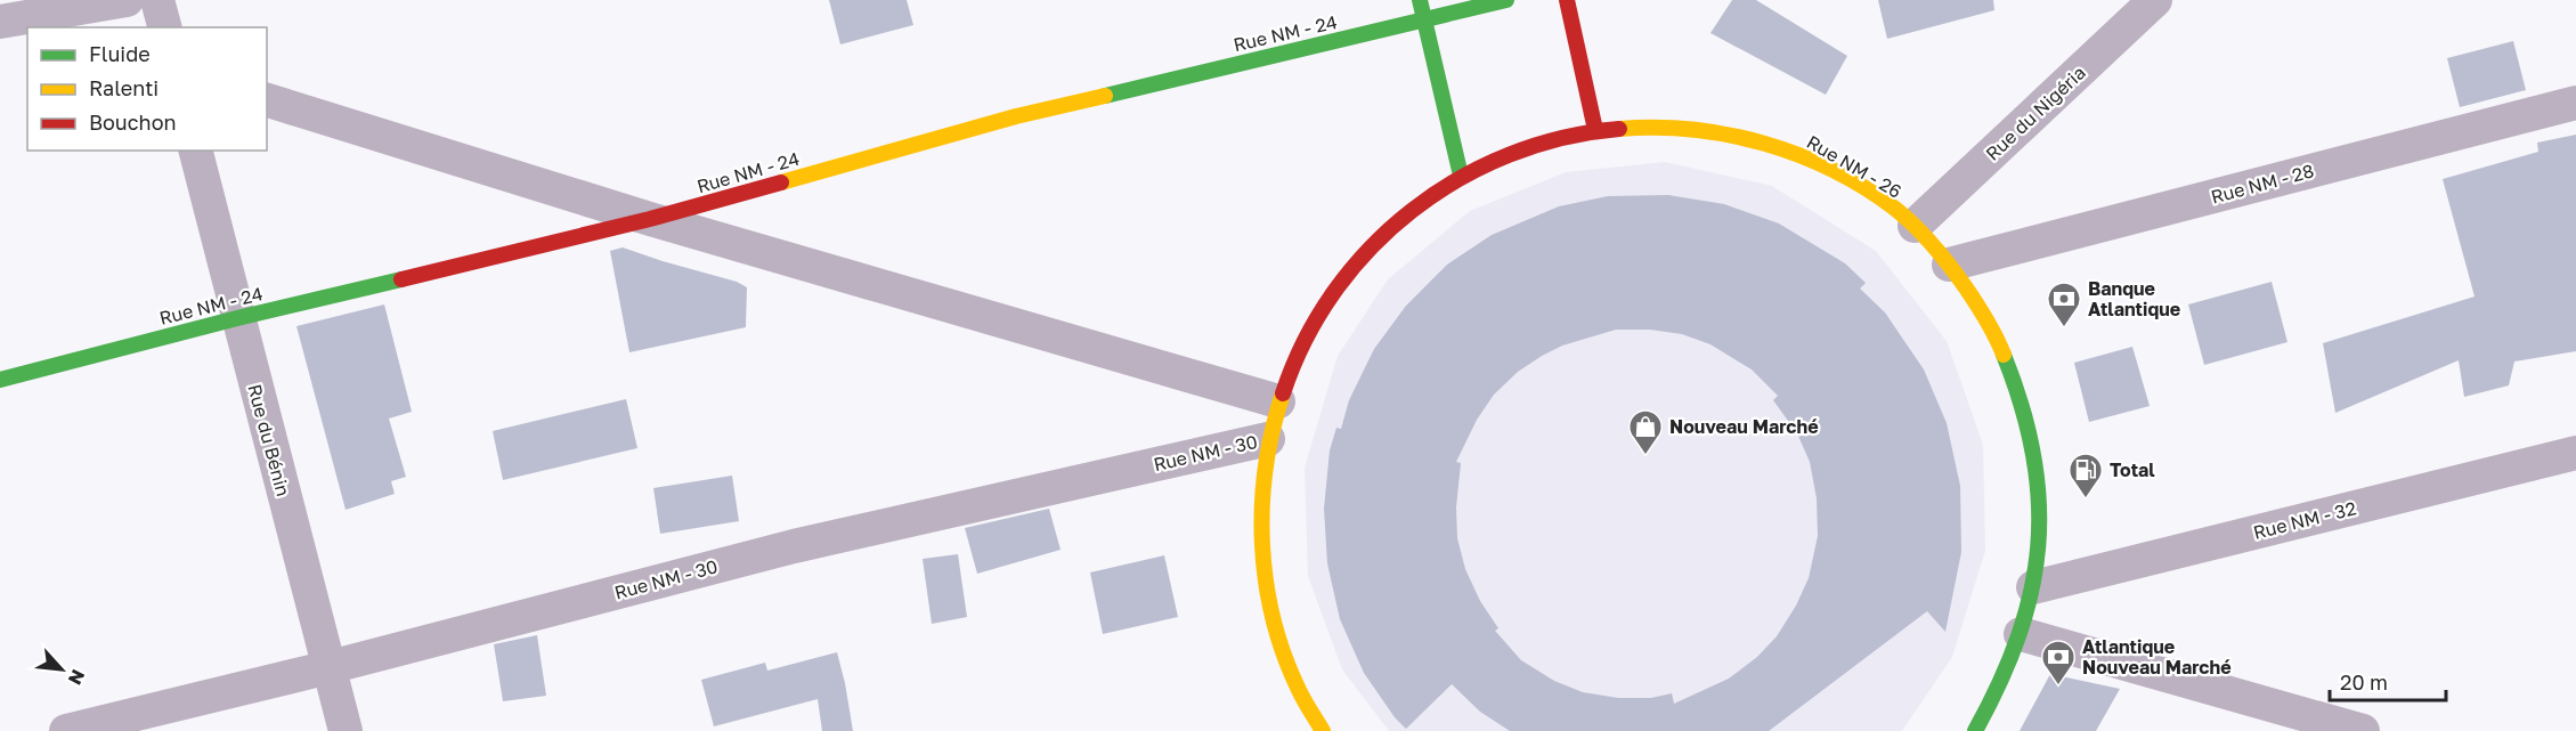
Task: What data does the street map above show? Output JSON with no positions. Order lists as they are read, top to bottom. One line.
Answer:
{"streets":{"street":["Rue NM - 24","Rue du Nigéria","Rue NM - 26","Rue NM - 28","Rue du Bénin","Rue NM - 30","Rue NM - 32"]},"crossings":[["Rue NM - 24","Rue du Bénin"],["Rue du Nigéria","Rue NM - 26"],["Rue NM - 26","Rue NM - 28"],["Rue NM - 26","Rue NM - 30"],["Rue NM - 26","Rue NM - 32"],["Rue du Bénin","Rue NM - 30"]],"places":{"bank":["Banque Atlantique","Atlantique Nouveau Marché"],"shop":["Nouveau Marché"],"fuel station":["Total"]},"legend":["Fluide","Ralenti","Bouchon"],"scale_bar":"20 m","north":"bottom right"}
